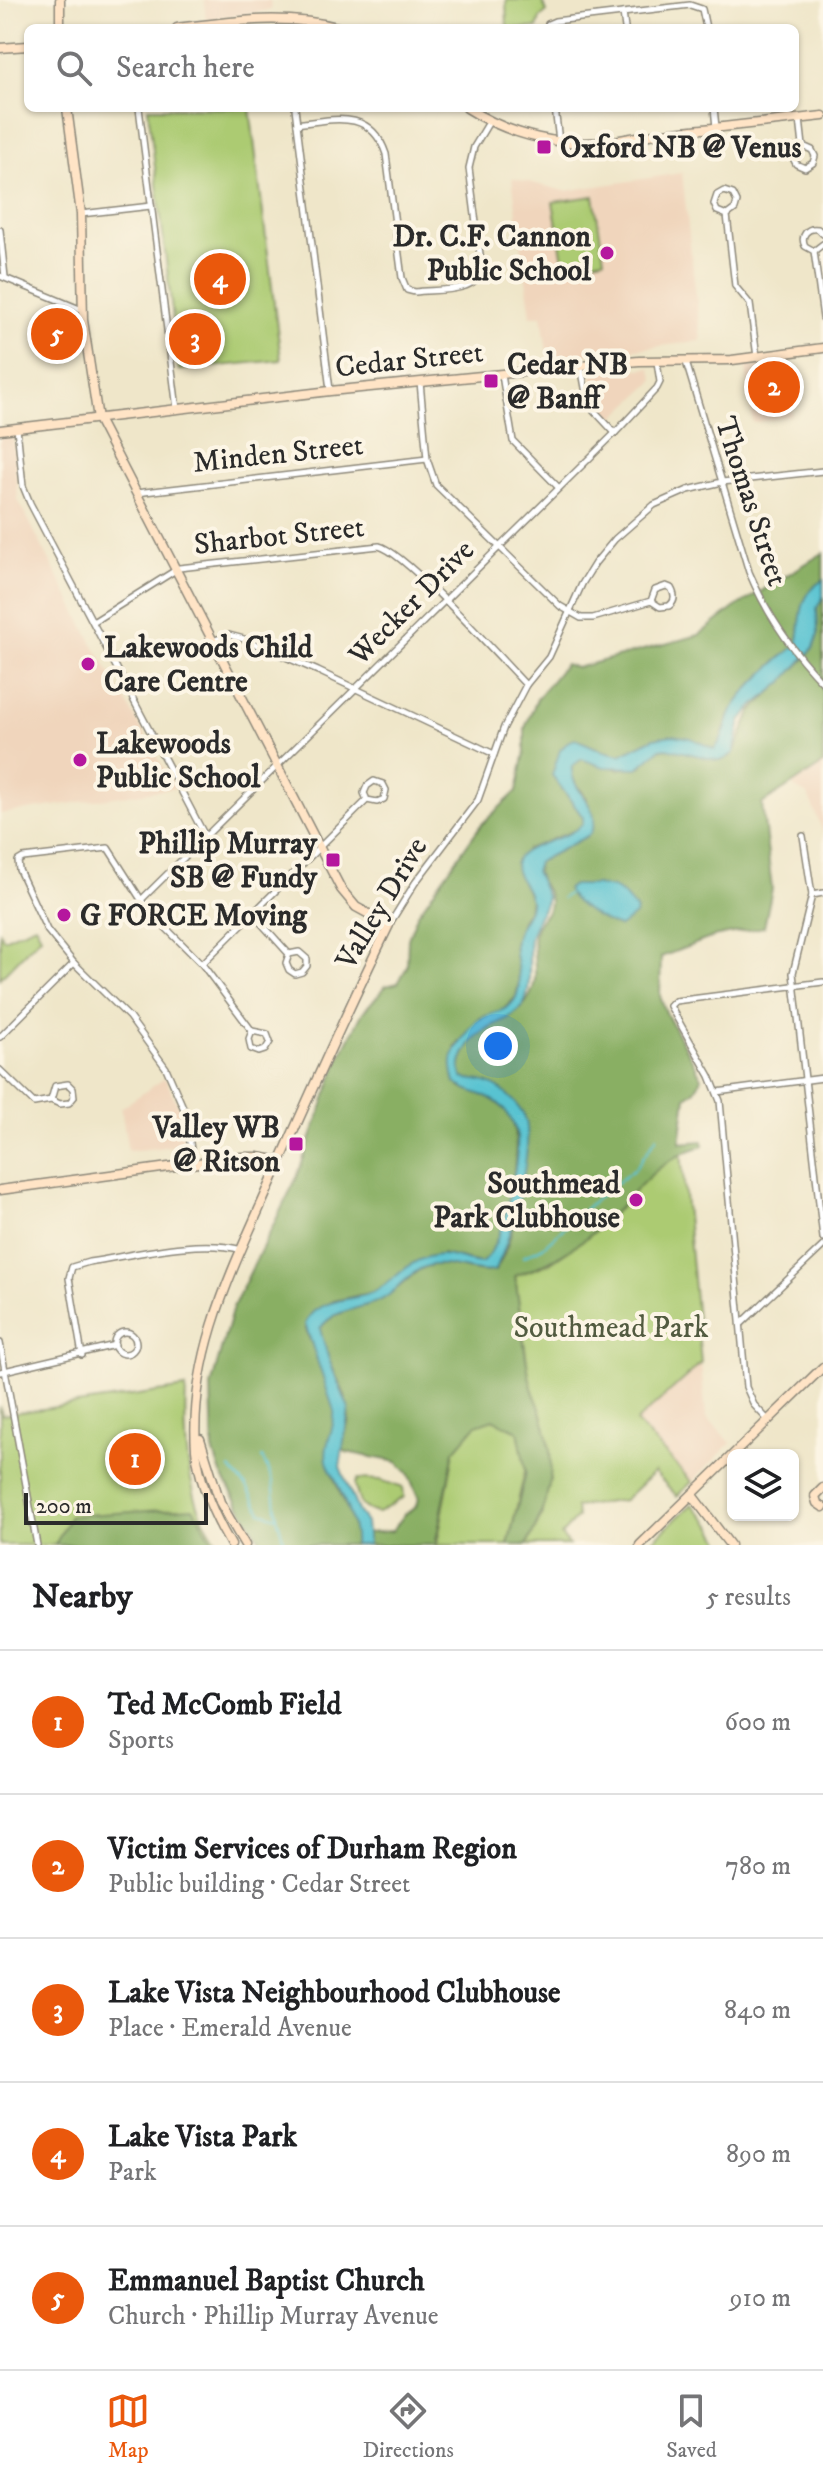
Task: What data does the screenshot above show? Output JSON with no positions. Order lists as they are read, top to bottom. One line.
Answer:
{"streets":{"street":["Cedar Street","Minden Street","Thomas Street","Sharbot Street","Wecker Drive","Valley Drive"]},"crossings":[["Cedar Street","Thomas Street"],["Cedar Street","Wecker Drive"],["Thomas Street","Valley Drive"],["Sharbot Street","Wecker Drive"],["Sharbot Street","Valley Drive"]],"parks":["Southmead Park"],"places":{"transit":["Oxford NB @ Venus","Cedar NB @ Banff","Phillip Murray SB @ Fundy","Valley WB @ Ritson"],"other":["Dr. C.F. Cannon Public School","Lakewoods Child Care Centre","Lakewoods Public School","G FORCE Moving","Southmead Park Clubhouse"]},"scale_bar":"200 m","page":{"search":"Search here","pins":["4","5","3","2","1"],"scale":"200 m","heading":["Nearby","5 results"],"list":[{"mark":"1","name":"Ted McComb Field","note":"Sports","value":"600 m"},{"mark":"2","name":"Victim Services of Durham Region","note":"Public building · Cedar Street","value":"780 m"},{"mark":"3","name":"Lake Vista Neighbourhood Clubhouse","note":"Place · Emerald Avenue","value":"840 m"},{"mark":"4","name":"Lake Vista Park","note":"Park","value":"890 m"},{"mark":"5","name":"Emmanuel Baptist Church","note":"Church · Phillip Murray Avenue","value":"910 m"}],"nav":["Map","Directions","Saved"]}}
